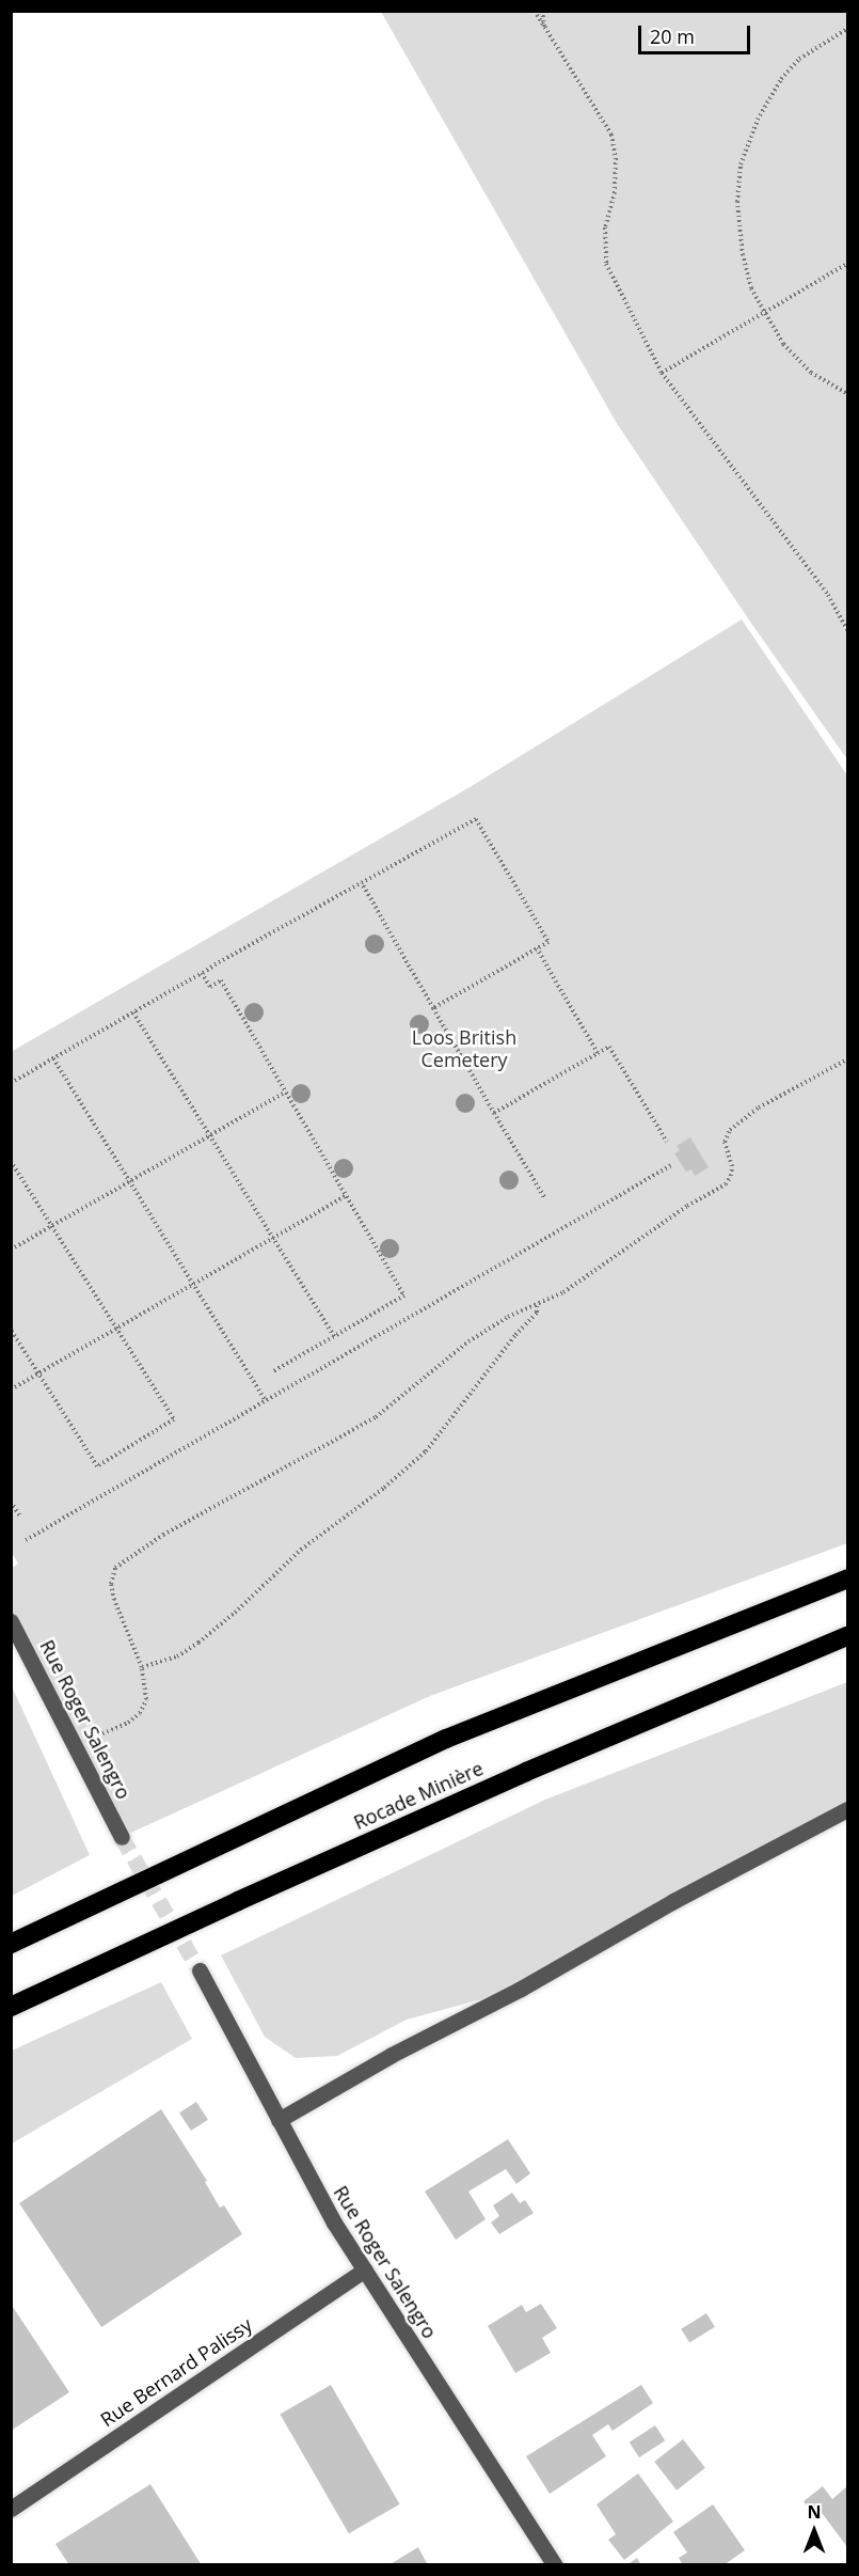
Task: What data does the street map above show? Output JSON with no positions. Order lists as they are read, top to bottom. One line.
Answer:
{"streets":{"highway":["Rocade Minière"],"street":["Rue Roger Salengro","Rue Bernard Palissy"]},"crossings":[["Rue Roger Salengro","Rue Bernard Palissy"]],"parks":["Loos British Cemetery"],"scale_bar":"20 m","north":"top"}
